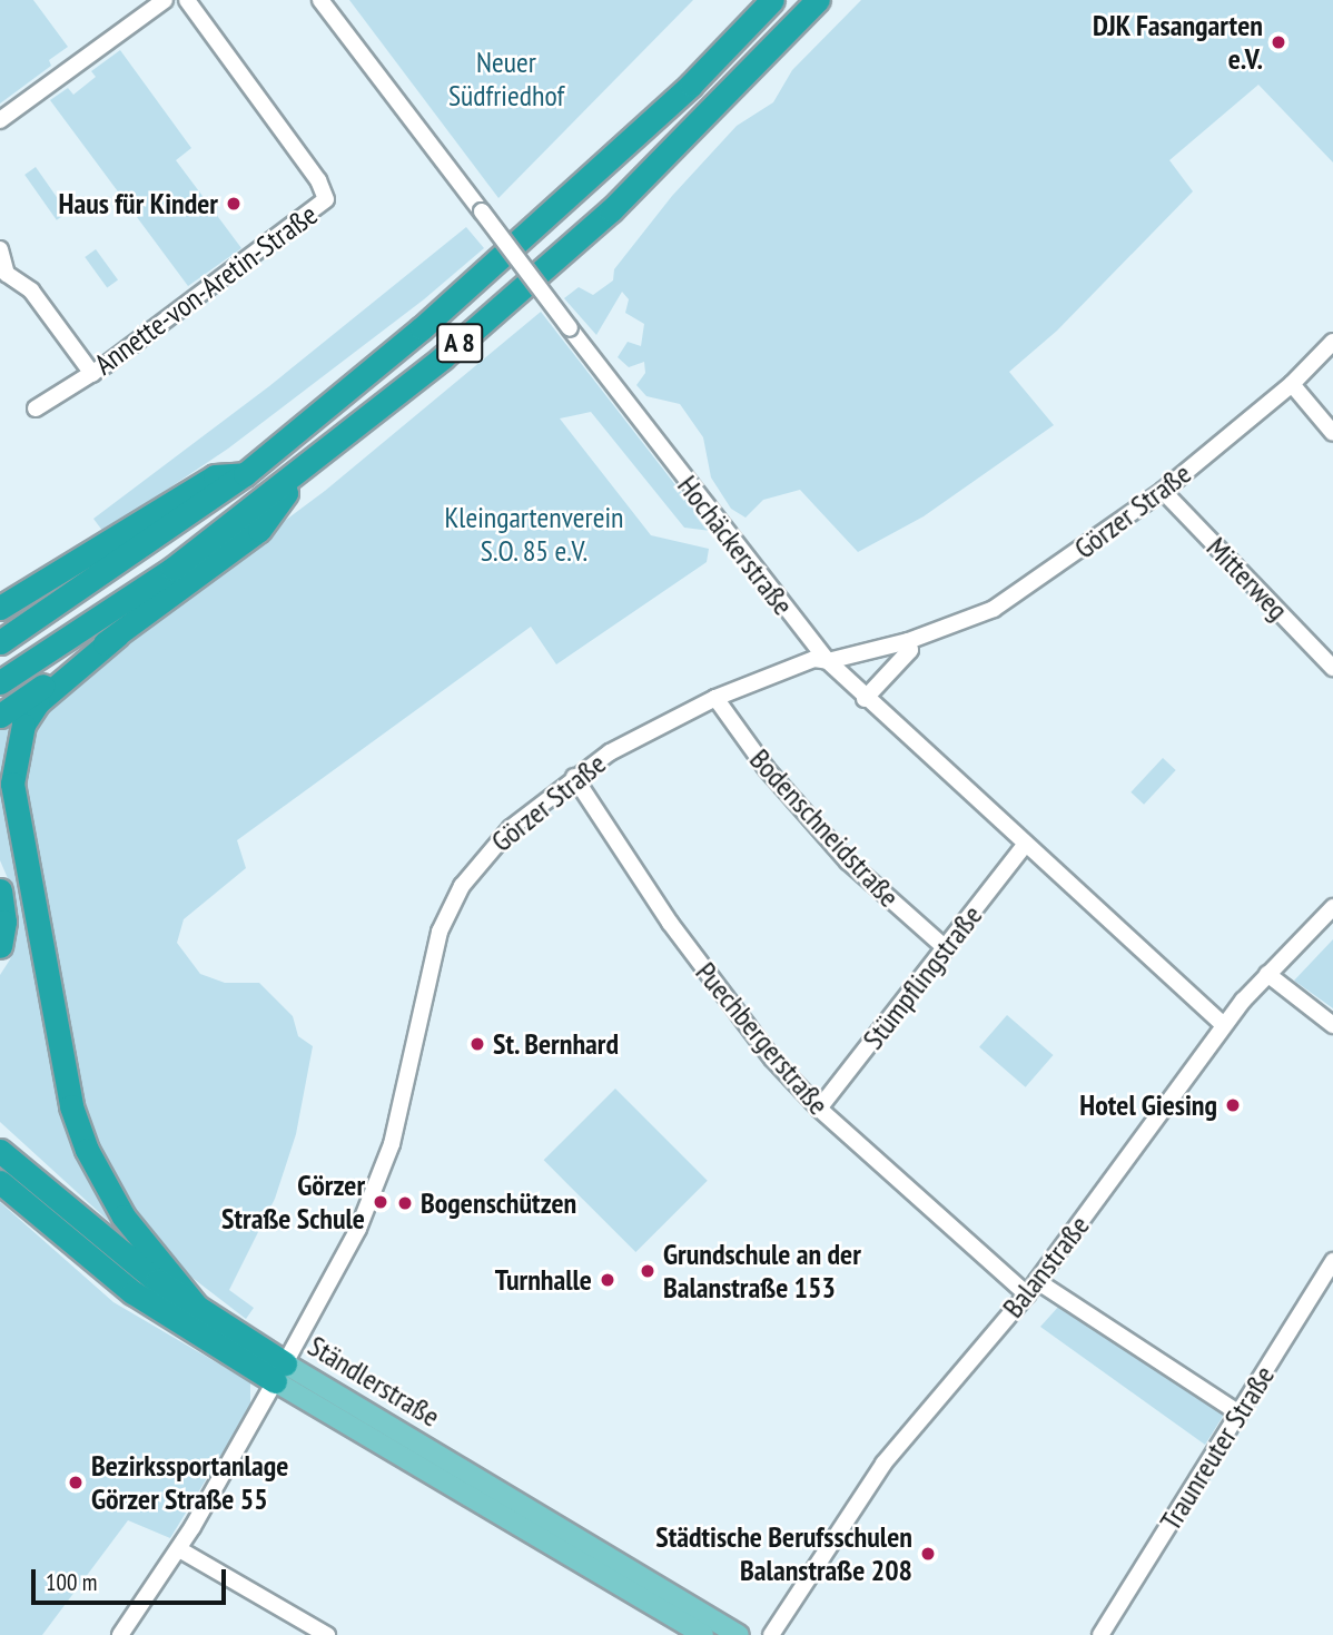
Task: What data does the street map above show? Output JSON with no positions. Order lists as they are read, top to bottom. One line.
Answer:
{"streets":{"highway":["A 8","Ständlerstraße"],"street":["Annette-von-Aretin-Straße","Görzer Straße","Hochäckerstraße","Mitterweg","Bodenschneidstraße","Stümpflingstraße","Puechbergerstraße","Balanstraße","Traunreuter Straße"]},"crossings":[["Görzer Straße","Hochäckerstraße"],["Görzer Straße","Mitterweg"],["Görzer Straße","Bodenschneidstraße"],["Görzer Straße","Puechbergerstraße"],["Görzer Straße","Ständlerstraße"],["Hochäckerstraße","Stümpflingstraße"],["Hochäckerstraße","Balanstraße"],["Bodenschneidstraße","Stümpflingstraße"],["Stümpflingstraße","Puechbergerstraße"],["Puechbergerstraße","Balanstraße"]],"parks":["Neuer Südfriedhof","Kleingartenverein S.O. 85 e.V."],"places":["DJK Fasangarten e.V.","Haus für Kinder","St. Bernhard","Hotel Giesing","Görzer Straße Schule","Bogenschützen","Grundschule an der Balanstraße 153","Turnhalle","Bezirkssportanlage Görzer Straße 55","Städtische Berufsschulen Balanstraße 208"],"scale_bar":"100 m"}
